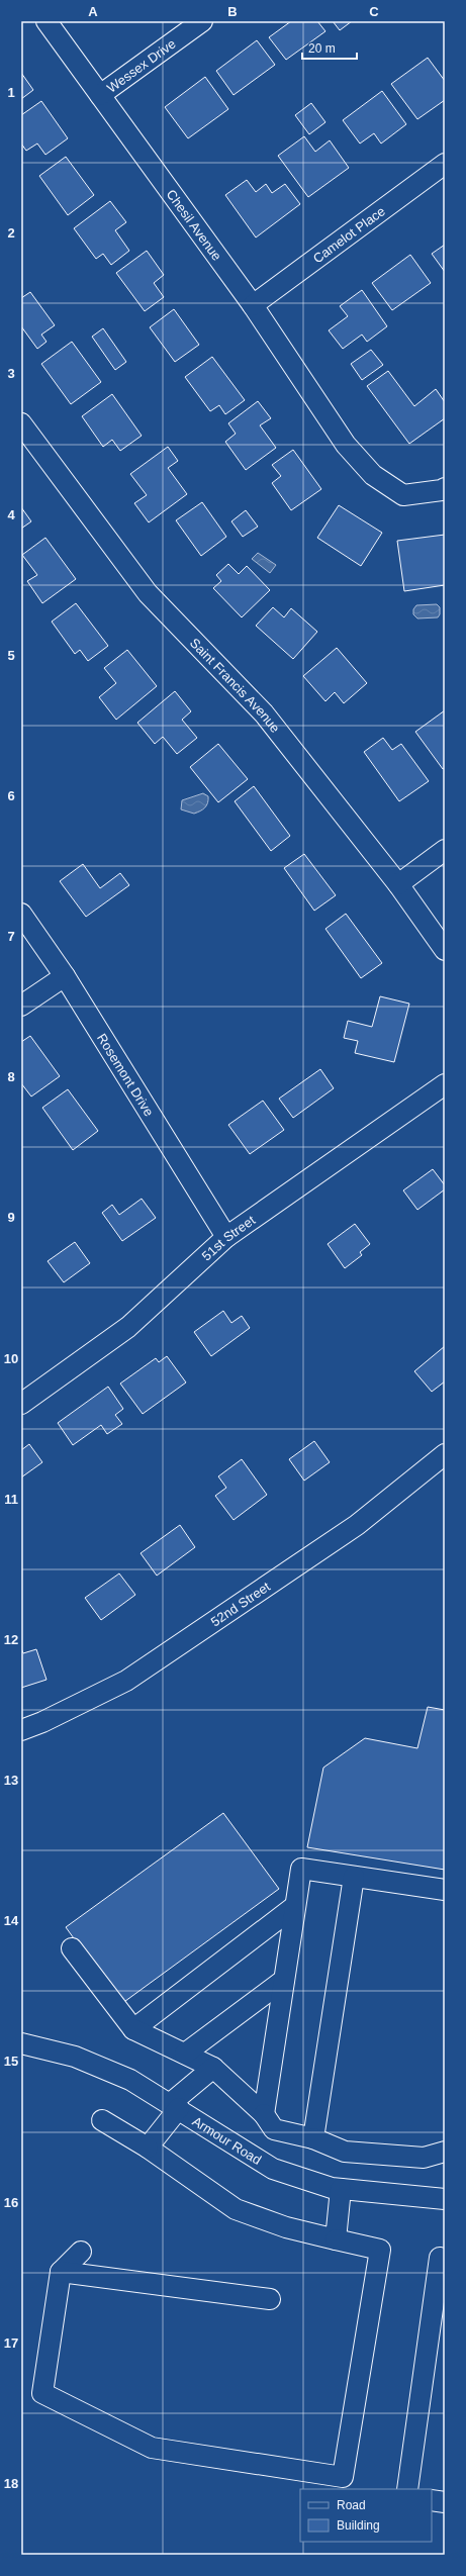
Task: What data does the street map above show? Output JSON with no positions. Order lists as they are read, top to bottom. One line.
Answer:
{"streets":{"street":["Wessex Drive","Chesil Avenue","Camelot Place","Saint Francis Avenue","Rosemont Drive","51st Street","52nd Street","Armour Road"]},"crossings":[["Wessex Drive","Chesil Avenue"],["Chesil Avenue","Camelot Place"],["Rosemont Drive","51st Street"]],"legend":["Road","Building"],"scale_bar":"20 m","grid":{"columns":["A","B","C"],"rows":["1","2","3","4","5","6","7","8","9","10","11","12","13","14","15","16","17","18"]}}
